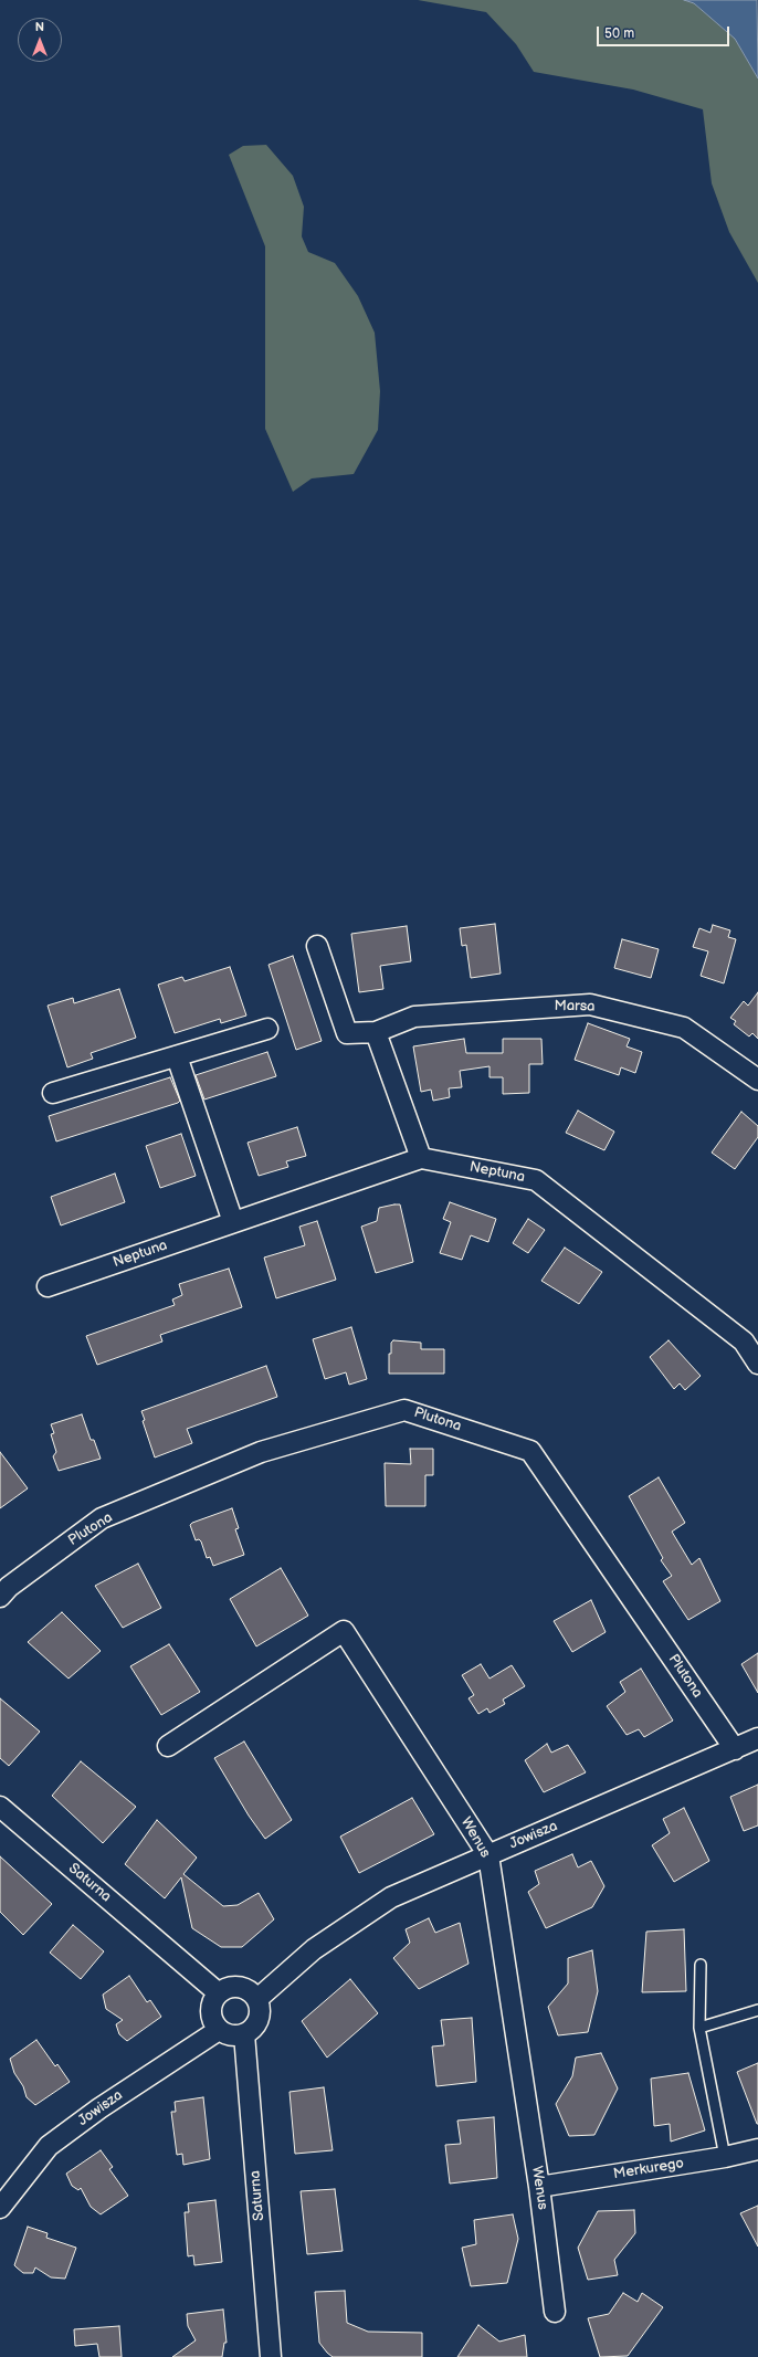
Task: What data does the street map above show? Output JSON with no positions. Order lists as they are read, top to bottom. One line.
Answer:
{"streets":{"street":["Marsa","Neptuna","Plutona","Jowisza","Wenus","Saturna","Merkurego"]},"crossings":[["Plutona","Jowisza"],["Jowisza","Wenus"],["Jowisza","Saturna"],["Wenus","Merkurego"]],"scale_bar":"50 m","north":"top"}
